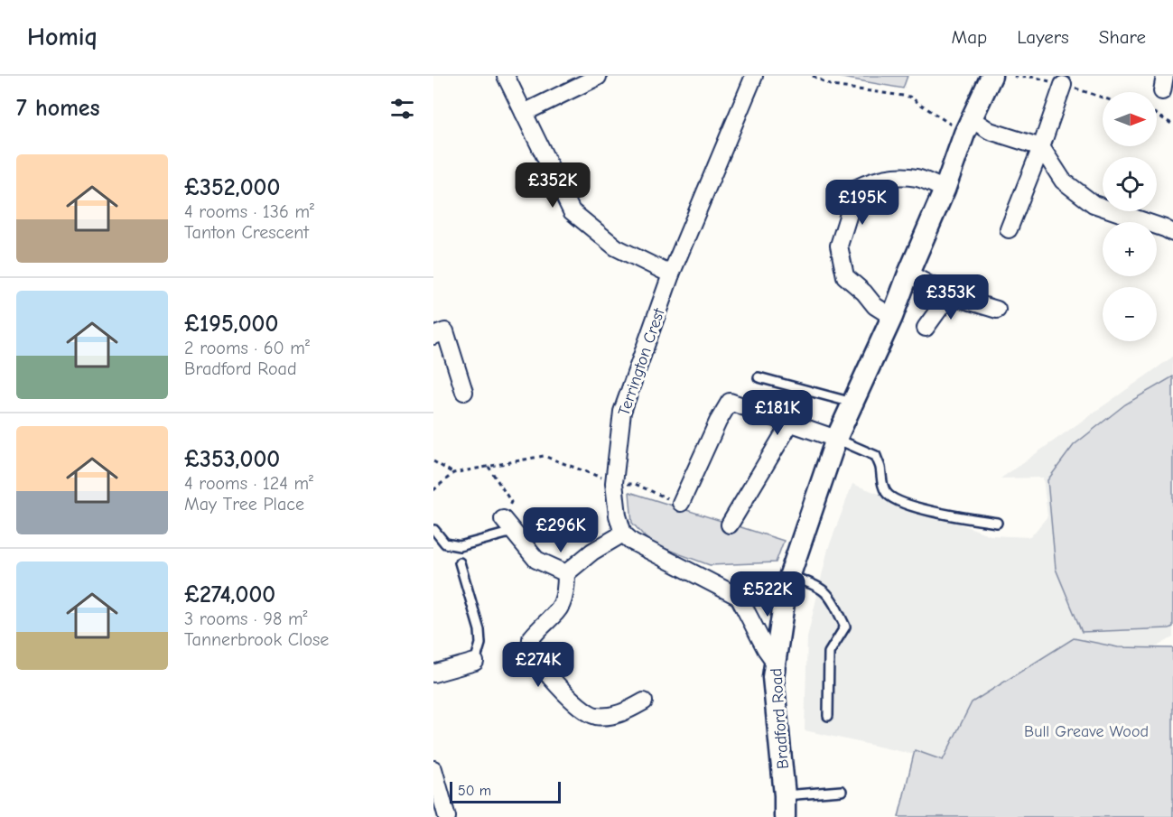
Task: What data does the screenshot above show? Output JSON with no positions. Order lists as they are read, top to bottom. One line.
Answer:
{"streets":{"street":["Terrington Crest","Bradford Road"]},"parks":["Bull Greave Wood"],"scale_bar":"50 m","north":"right","page":{"header":"Homiq","nav":["Map","Layers","Share"],"heading":"7 homes","map_buttons":["+","−"],"list":[{"name":"£352,000","note":"4 rooms · 136 m² · Tanton Crescent"},{"name":"£195,000","note":"2 rooms · 60 m² · Bradford Road"},{"name":"£353,000","note":"4 rooms · 124 m² · May Tree Place"},{"name":"£274,000","note":"3 rooms · 98 m² · Tannerbrook Close"}],"price":["£352K","£195K","£353K","£181K","£296K","£522K","£274K"],"scale":"50 m"}}
